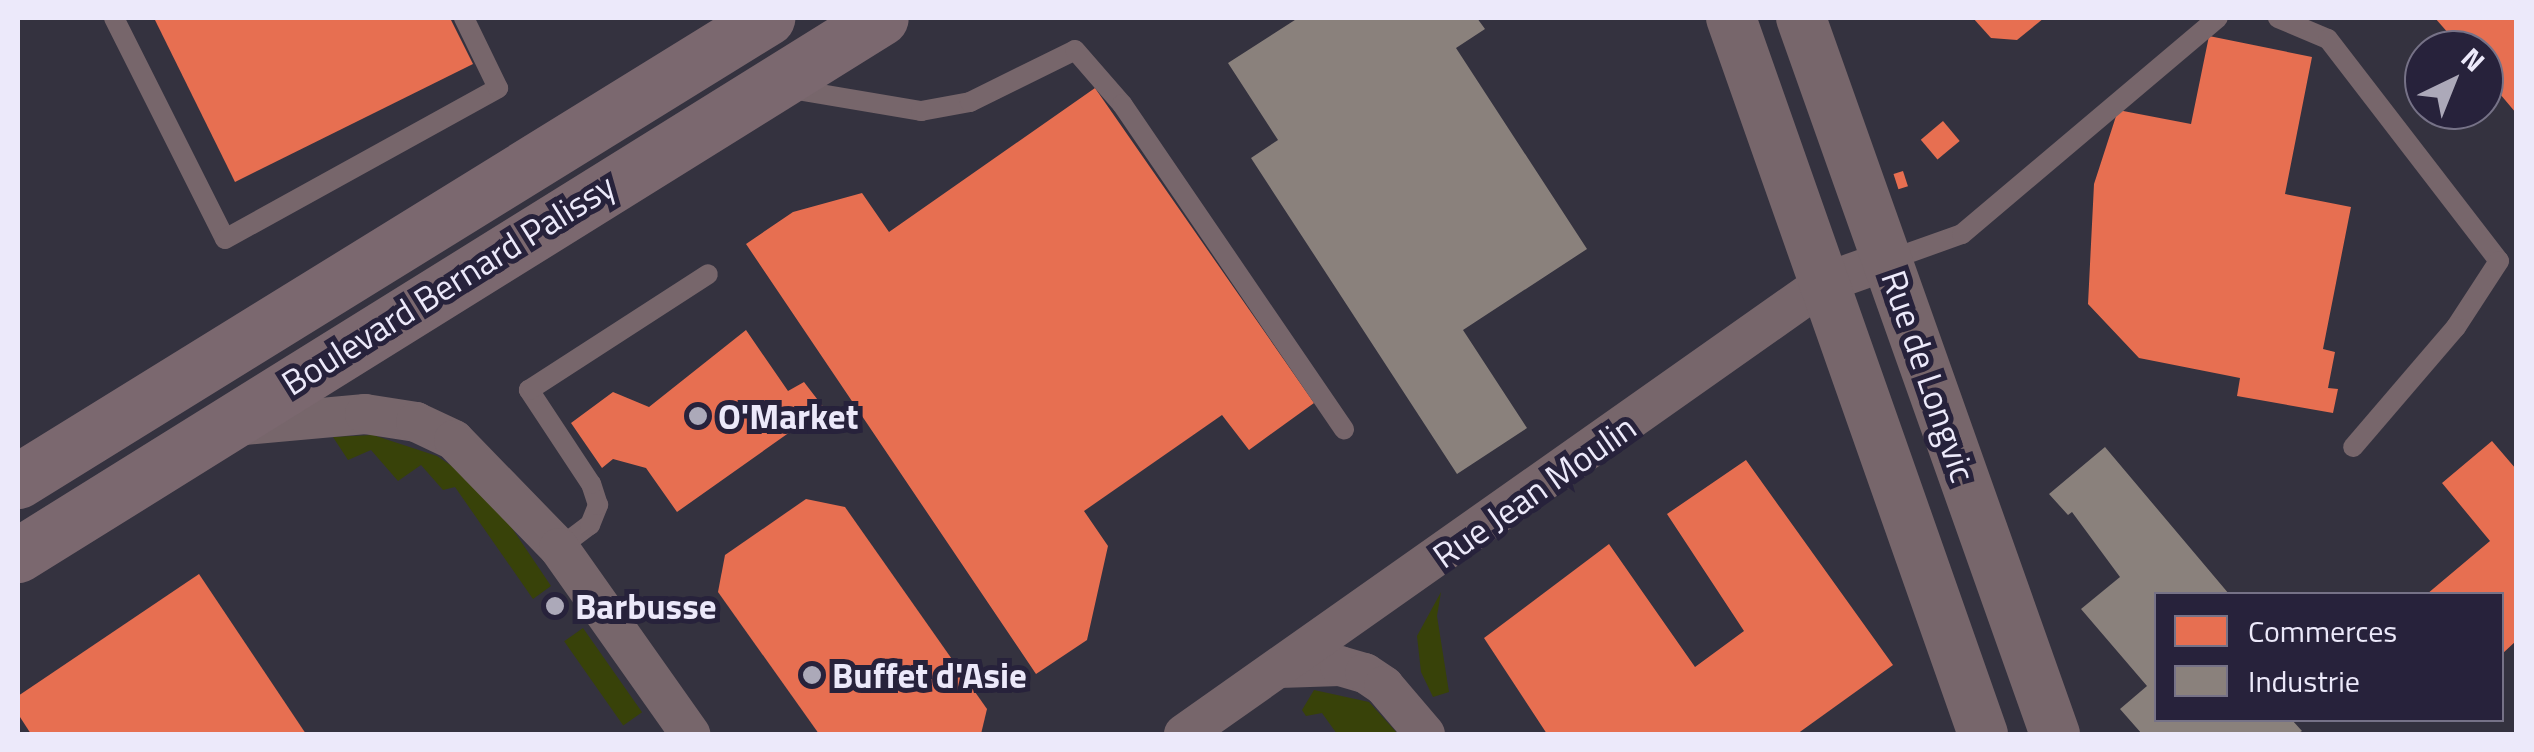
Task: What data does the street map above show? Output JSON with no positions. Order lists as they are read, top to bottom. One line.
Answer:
{"streets":{"main road":["Boulevard Bernard Palissy"],"street":["Rue de Longvic","Rue Jean Moulin"]},"crossings":[["Rue de Longvic","Rue Jean Moulin"]],"places":["O'Market","Barbusse","Buffet d'Asie"],"legend":["Commerces","Industrie"],"north":"top right"}
